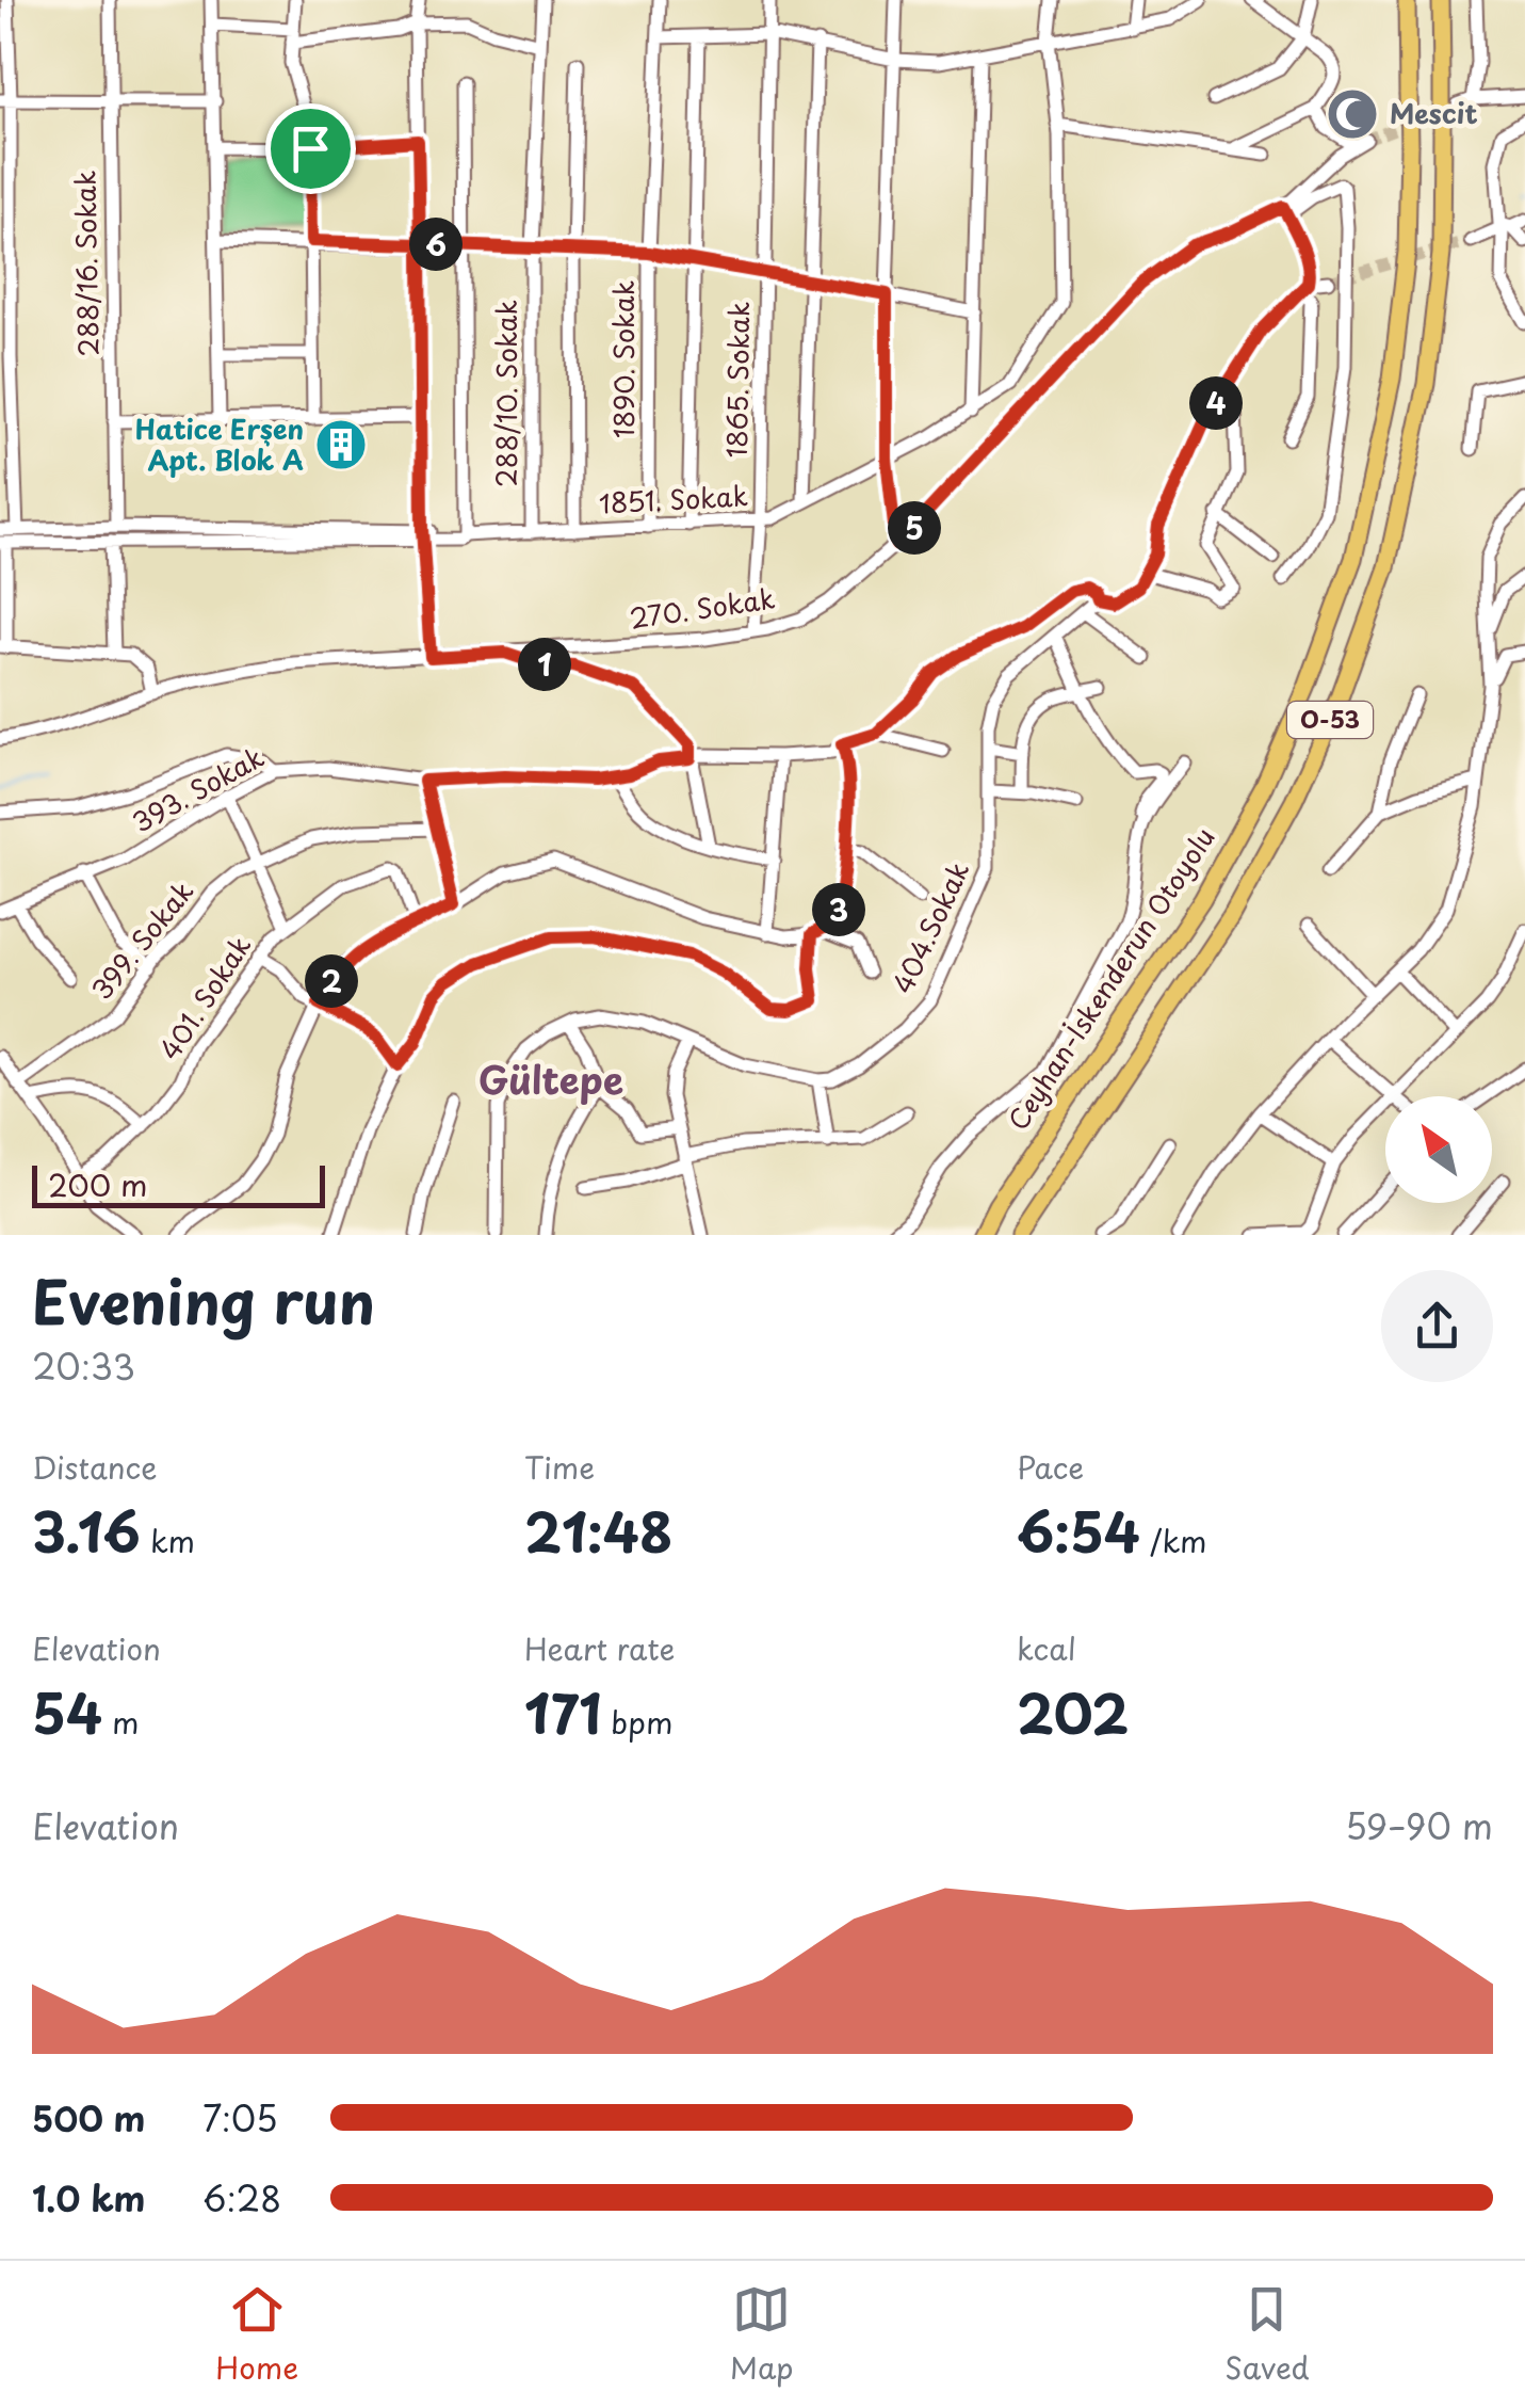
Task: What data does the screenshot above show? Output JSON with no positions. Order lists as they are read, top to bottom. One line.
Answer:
{"streets":{"highway":["O-53","Ceyhan-İskenderun Otoyolu"],"street":["288/16. Sokak","1890. Sokak","1865. Sokak","288/10. Sokak","1851. Sokak","270. Sokak","393. Sokak","404.Sokak","399. Sokak","401. Sokak"]},"crossings":[["1890. Sokak","1851. Sokak"],["1865. Sokak","1851. Sokak"],["1865. Sokak","270. Sokak"],["288/10. Sokak","1851. Sokak"],["393. Sokak","404.Sokak"]],"districts":["Gültepe"],"places":{"mosque":["Mescit"],"building":["Hatice Erşen Apt. Blok A"]},"scale_bar":"200 m","north":"top left","page":{"pins":["6","4","5","1","3","2"],"scale":"200 m","heading":["Evening run","20:33"],"stats":[["Distance","3.16 km"],["Time","21:48"],["Pace","6:54 /km"],["Elevation","54 m"],["Heart rate","171 bpm"],["kcal","202"]],"chart":["Elevation","59–90 m"],"list":[{"name":"500 m","note":"7:05"},{"name":"1.0 km","note":"6:28"}],"tabs":["Home","Map","Saved"]}}
